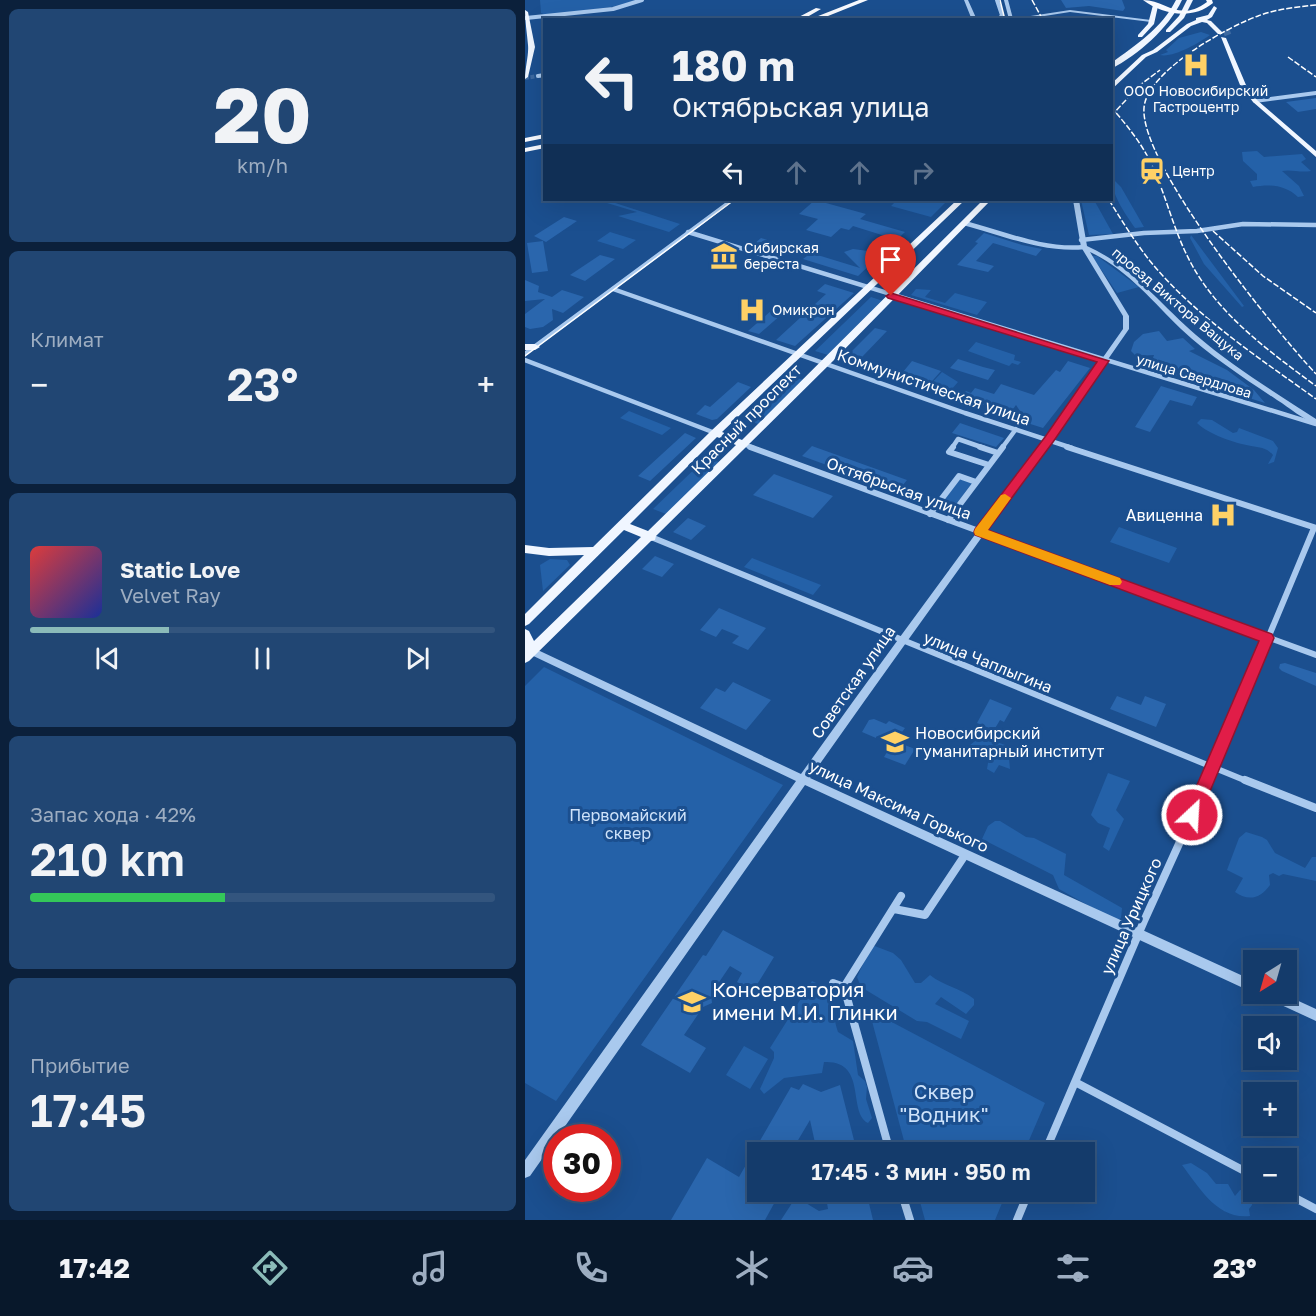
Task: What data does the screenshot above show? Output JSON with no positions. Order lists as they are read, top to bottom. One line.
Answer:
{"streets":{"main road":["Красный проспект"],"street":["проезд Виктора Ващука","улица Свердлова","Коммунистическая улица","Октябрьская улица","улица Чаплыгина","Советская улица","улица Максима Горького","улица Урицкого"]},"crossings":[["проезд Виктора Ващука","улица Свердлова"],["проезд Виктора Ващука","Советская улица"],["улица Свердлова","Красный проспект"],["улица Свердлова","Советская улица"],["Коммунистическая улица","Красный проспект"],["Коммунистическая улица","Советская улица"],["Коммунистическая улица","улица Урицкого"],["Красный проспект","Октябрьская улица"],["Красный проспект","улица Чаплыгина"],["Красный проспект","улица Максима Горького"],["Октябрьская улица","Советская улица"],["Октябрьская улица","улица Урицкого"],["улица Чаплыгина","Советская улица"],["улица Чаплыгина","улица Урицкого"],["Советская улица","улица Максима Горького"],["улица Максима Горького","улица Урицкого"]],"parks":["Первомайский сквер","Сквер \"Водник\""],"places":{"hospital":["ООО Новосибирский Гастроцентр","Омикрон","Авиценна"],"station":["Центр"],"museum":["Сибирская береста"],"school or university":["Новосибирский гуманитарный институт","Консерватория имени М.И. Глинки"]},"north":"bottom left","page":{"tile":[["20","km/h"],"Климат",["Запас хода · 42%","210 km"],["Прибытие","17:45"]],"turn":["180 m","Октябрьская улица"],"heat":["−","23°","+"],"song":["Static Love","Velvet Ray"],"map_buttons":["+","−"],"limit":"30","trip":"17:45 · 3 мин · 950 m","tabs":["17:42","23°"]}}
